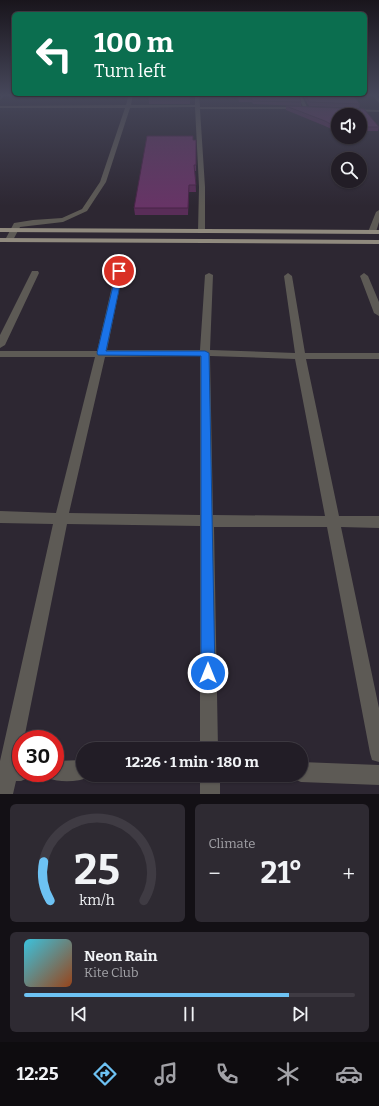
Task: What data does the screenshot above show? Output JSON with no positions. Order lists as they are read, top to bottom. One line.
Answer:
{"page":{"turn":["100 m","Turn left"],"limit":"30","trip":"12:26 · 1 min · 180 m","tile":"Climate","heat":["−","21°","+"],"song":["Neon Rain","Kite Club"],"tabs":"12:25","gauge":["25","km/h"]}}
